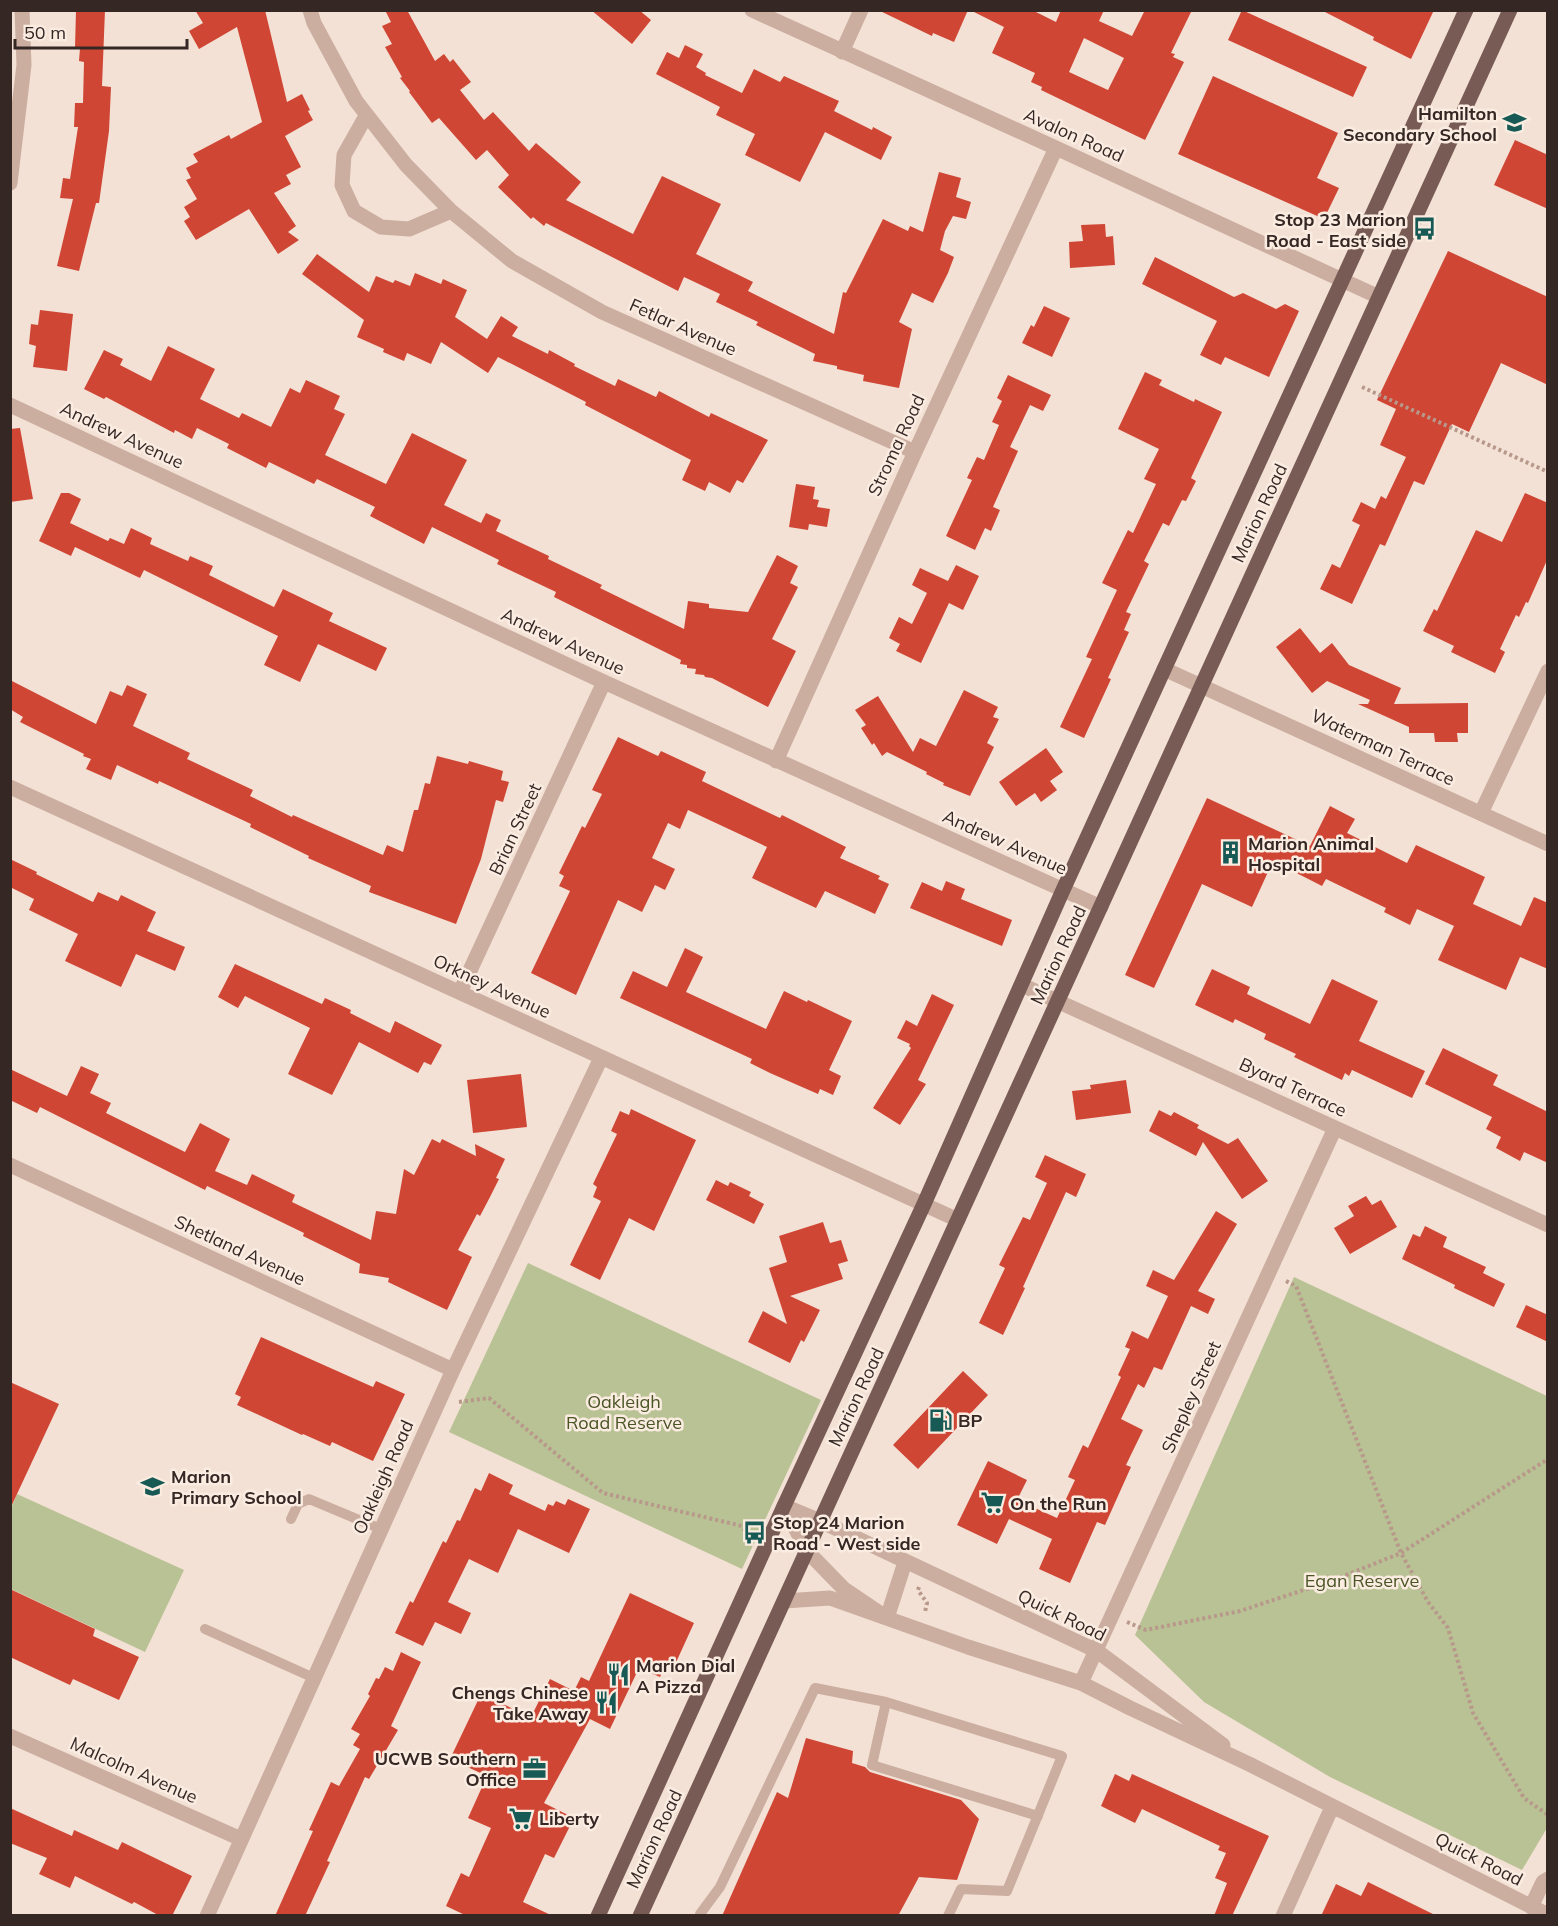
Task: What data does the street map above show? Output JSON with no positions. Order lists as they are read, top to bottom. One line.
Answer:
{"streets":{"main road":["Marion Road"],"street":["Avalon Road","Fetlar Avenue","Andrew Avenue","Stroma Road","Waterman Terrace","Brian Street","Orkney Avenue","Byard Terrace","Shetland Avenue","Shepley Street","Oakleigh Road","Quick Road","Malcolm Avenue"]},"crossings":[["Avalon Road","Stroma Road"],["Avalon Road","Marion Road"],["Fetlar Avenue","Stroma Road"],["Andrew Avenue","Stroma Road"],["Andrew Avenue","Marion Road"],["Andrew Avenue","Brian Street"],["Marion Road","Waterman Terrace"],["Marion Road","Orkney Avenue"],["Marion Road","Byard Terrace"],["Marion Road","Quick Road"],["Brian Street","Orkney Avenue"],["Orkney Avenue","Oakleigh Road"],["Byard Terrace","Shepley Street"],["Shetland Avenue","Oakleigh Road"],["Shepley Street","Quick Road"],["Oakleigh Road","Malcolm Avenue"]],"parks":["Oakleigh Road Reserve","Egan Reserve"],"places":{"school or university":["Hamilton Secondary School","Marion Primary School"],"bus stop":["Stop 23 Marion Road - East side","Stop 24 Marion Road - West side"],"building":["Marion Animal Hospital"],"fuel station":["BP"],"supermarket":["On the Run","Liberty"],"restaurant":["Marion Dial A Pizza","Chengs Chinese Take Away"],"office":["UCWB Southern Office"]},"scale_bar":"50 m"}
